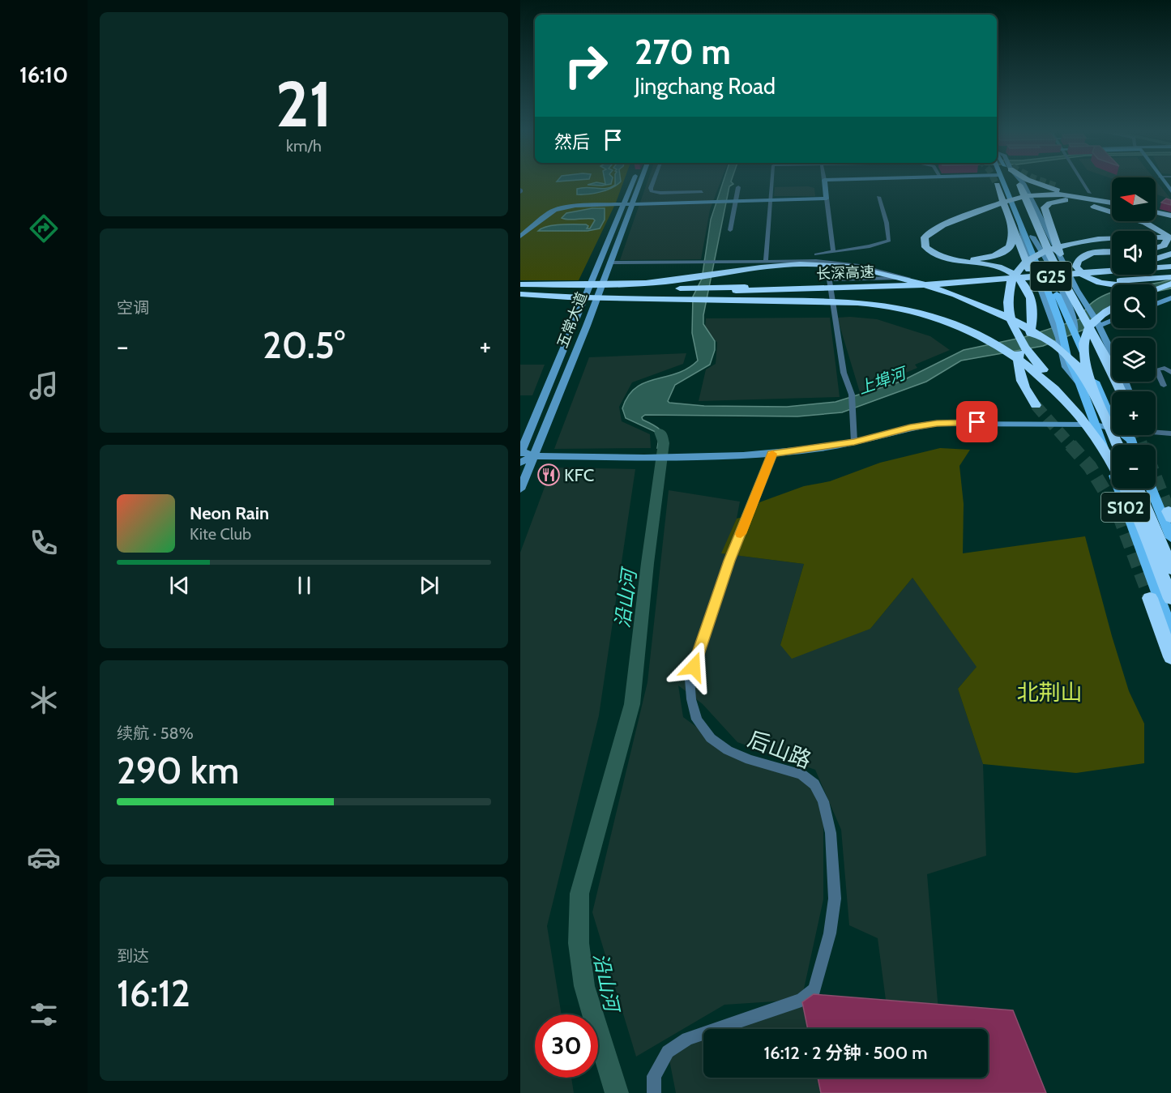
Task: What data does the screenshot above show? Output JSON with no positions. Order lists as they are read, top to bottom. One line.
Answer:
{"streets":{"highway":["长深高速","G25"],"main road":["五常大道","S102"],"street":["后山路"]},"water":["上埠河","沿山河"],"parks":["北荆山"],"places":{"restaurant":["KFC"]},"north":"left","page":{"tabs":"16:10","tile":[["21","km/h"],"空调",["续航 · 58%","290 km"],["到达","16:12"]],"turn":["270 m","Jingchang Road"],"then":"然后","map_buttons":["+","−"],"heat":["−","20.5°","+"],"song":["Neon Rain","Kite Club"],"limit":"30","trip":"16:12 · 2 分钟 · 500 m"}}
